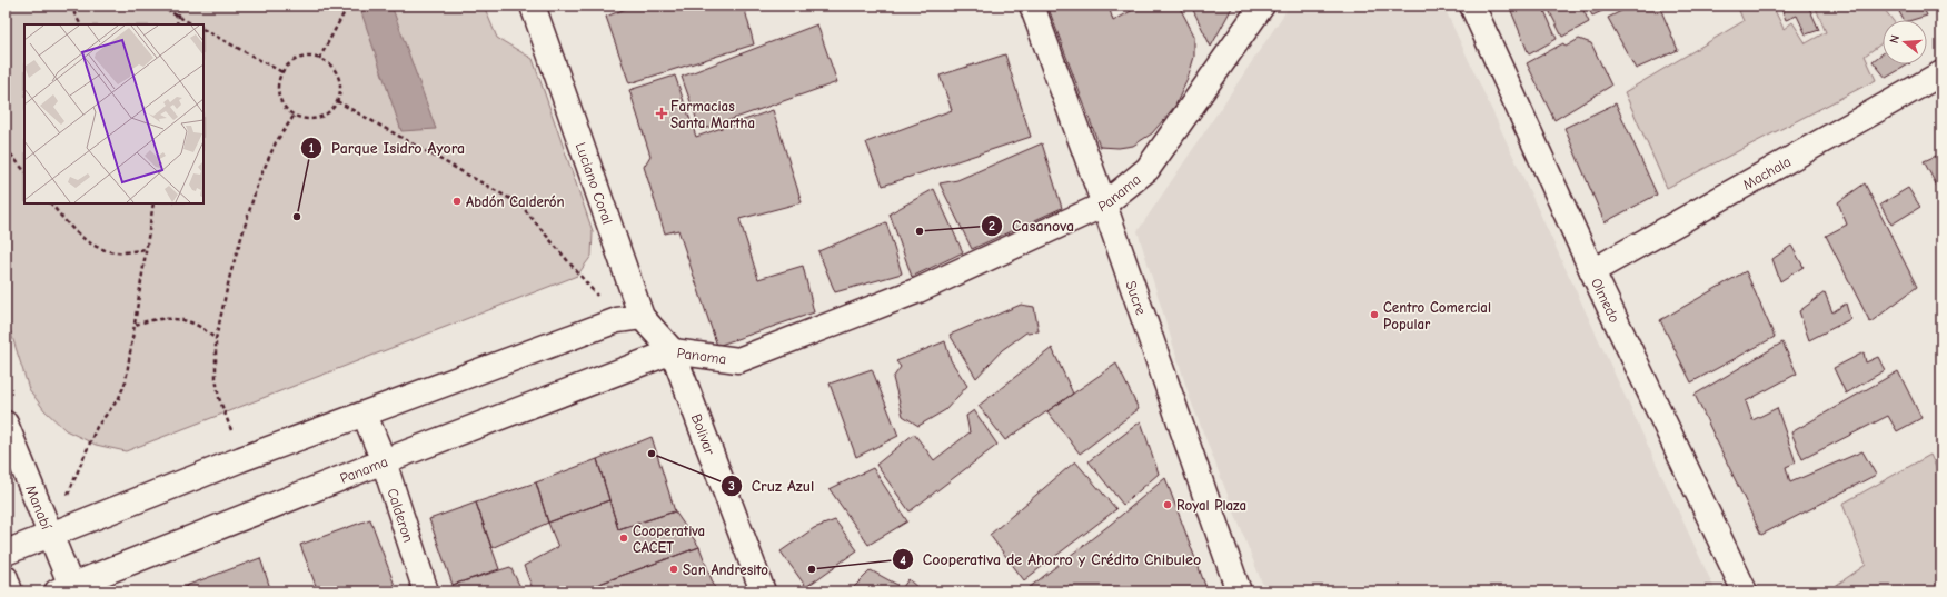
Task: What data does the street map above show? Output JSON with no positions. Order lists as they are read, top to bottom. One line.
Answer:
{"streets":{"street":["Machala","Luciano Coral","Panama","Sucre","Olmedo","Bolivar","Manabí","Calderon"]},"crossings":[["Machala","Olmedo"],["Luciano Coral","Panama"],["Luciano Coral","Bolivar"],["Panama","Sucre"],["Panama","Bolivar"],["Panama","Manabí"],["Panama","Calderon"]],"places":{"health":["Farmacias Santa Martha"],"other":["Abdón Calderón","Parque Isidro Ayora","Casanova","Centro Comercial Popular","Cruz Azul","Royal Plaza","Cooperativa CACET","San Andresito","Cooperativa de Ahorro y Crédito Chibuleo"]},"north":"left"}
